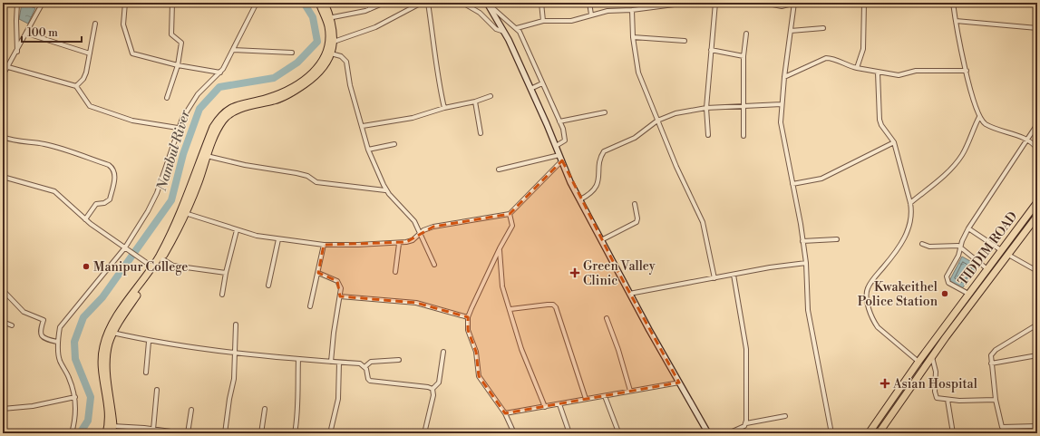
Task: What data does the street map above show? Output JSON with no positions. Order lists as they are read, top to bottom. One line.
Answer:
{"streets":{"highway":["TIDDIM ROAD"]},"water":["Nambul River"],"places":{"other":["Manipur College","Kwakeithel Police Station"],"health":["Green Valley Clinic","Asian Hospital"]},"scale_bar":"100 m"}
